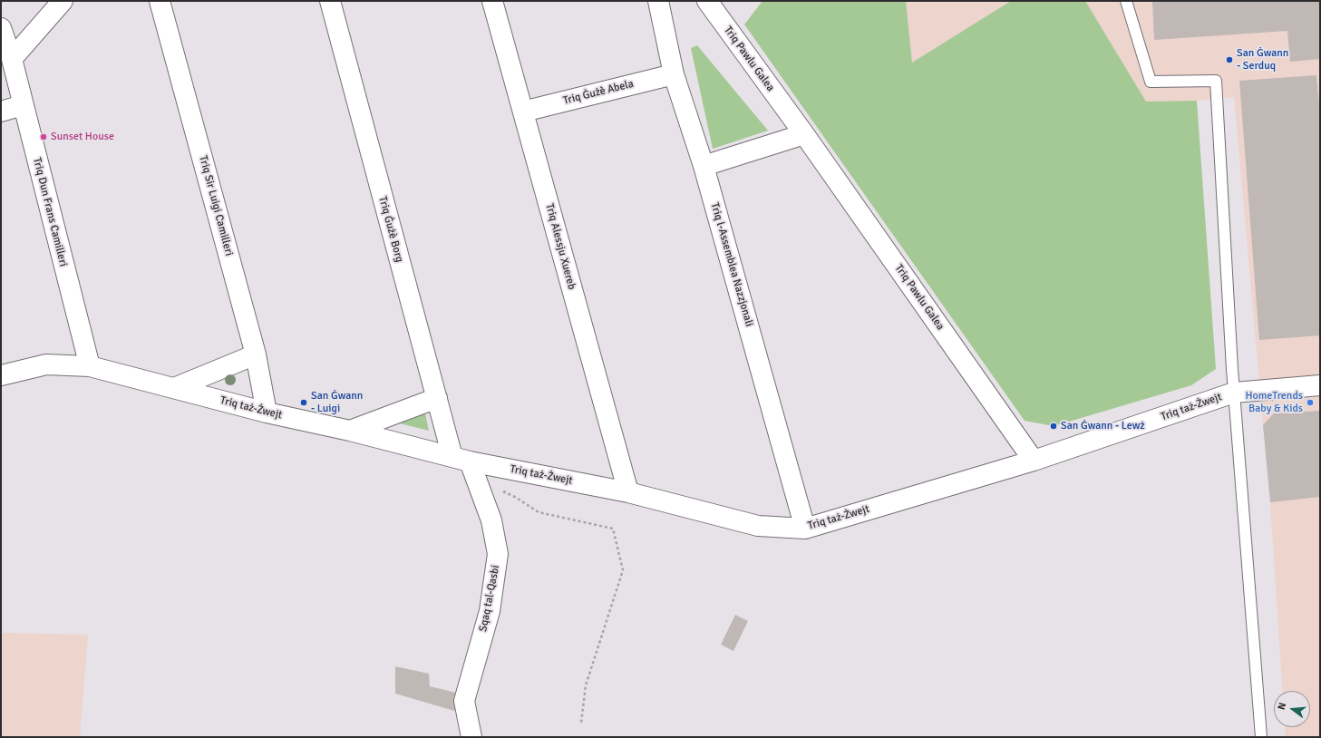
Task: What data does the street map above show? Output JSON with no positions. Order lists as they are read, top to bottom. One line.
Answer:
{"streets":{"street":["Triq Pawlu Galea","Triq Ġużè Abela","Triq Sir Luigi Camilleri","Triq Dun Frans Camilleri","Triq Ġużè Borg","Triq Alessju Xuereb","Triq l-Assemblea Nazzjonali","Triq taż-Żwejt","Sqaq tal-Qasbi"]},"crossings":[["Triq Pawlu Galea","Triq taż-Żwejt"],["Triq Ġużè Abela","Triq Alessju Xuereb"],["Triq Ġużè Abela","Triq l-Assemblea Nazzjonali"],["Triq Sir Luigi Camilleri","Triq taż-Żwejt"],["Triq Dun Frans Camilleri","Triq taż-Żwejt"],["Triq Ġużè Borg","Triq taż-Żwejt"],["Triq Ġużè Borg","Sqaq tal-Qasbi"],["Triq Alessju Xuereb","Triq taż-Żwejt"],["Triq l-Assemblea Nazzjonali","Triq taż-Żwejt"],["Triq taż-Żwejt","Sqaq tal-Qasbi"]],"places":["San Ġwann - Serduq","Sunset House","San Ġwann - Luigi","HomeTrends Baby & Kids","San Ġwann - Lewż"],"north":"left"}
